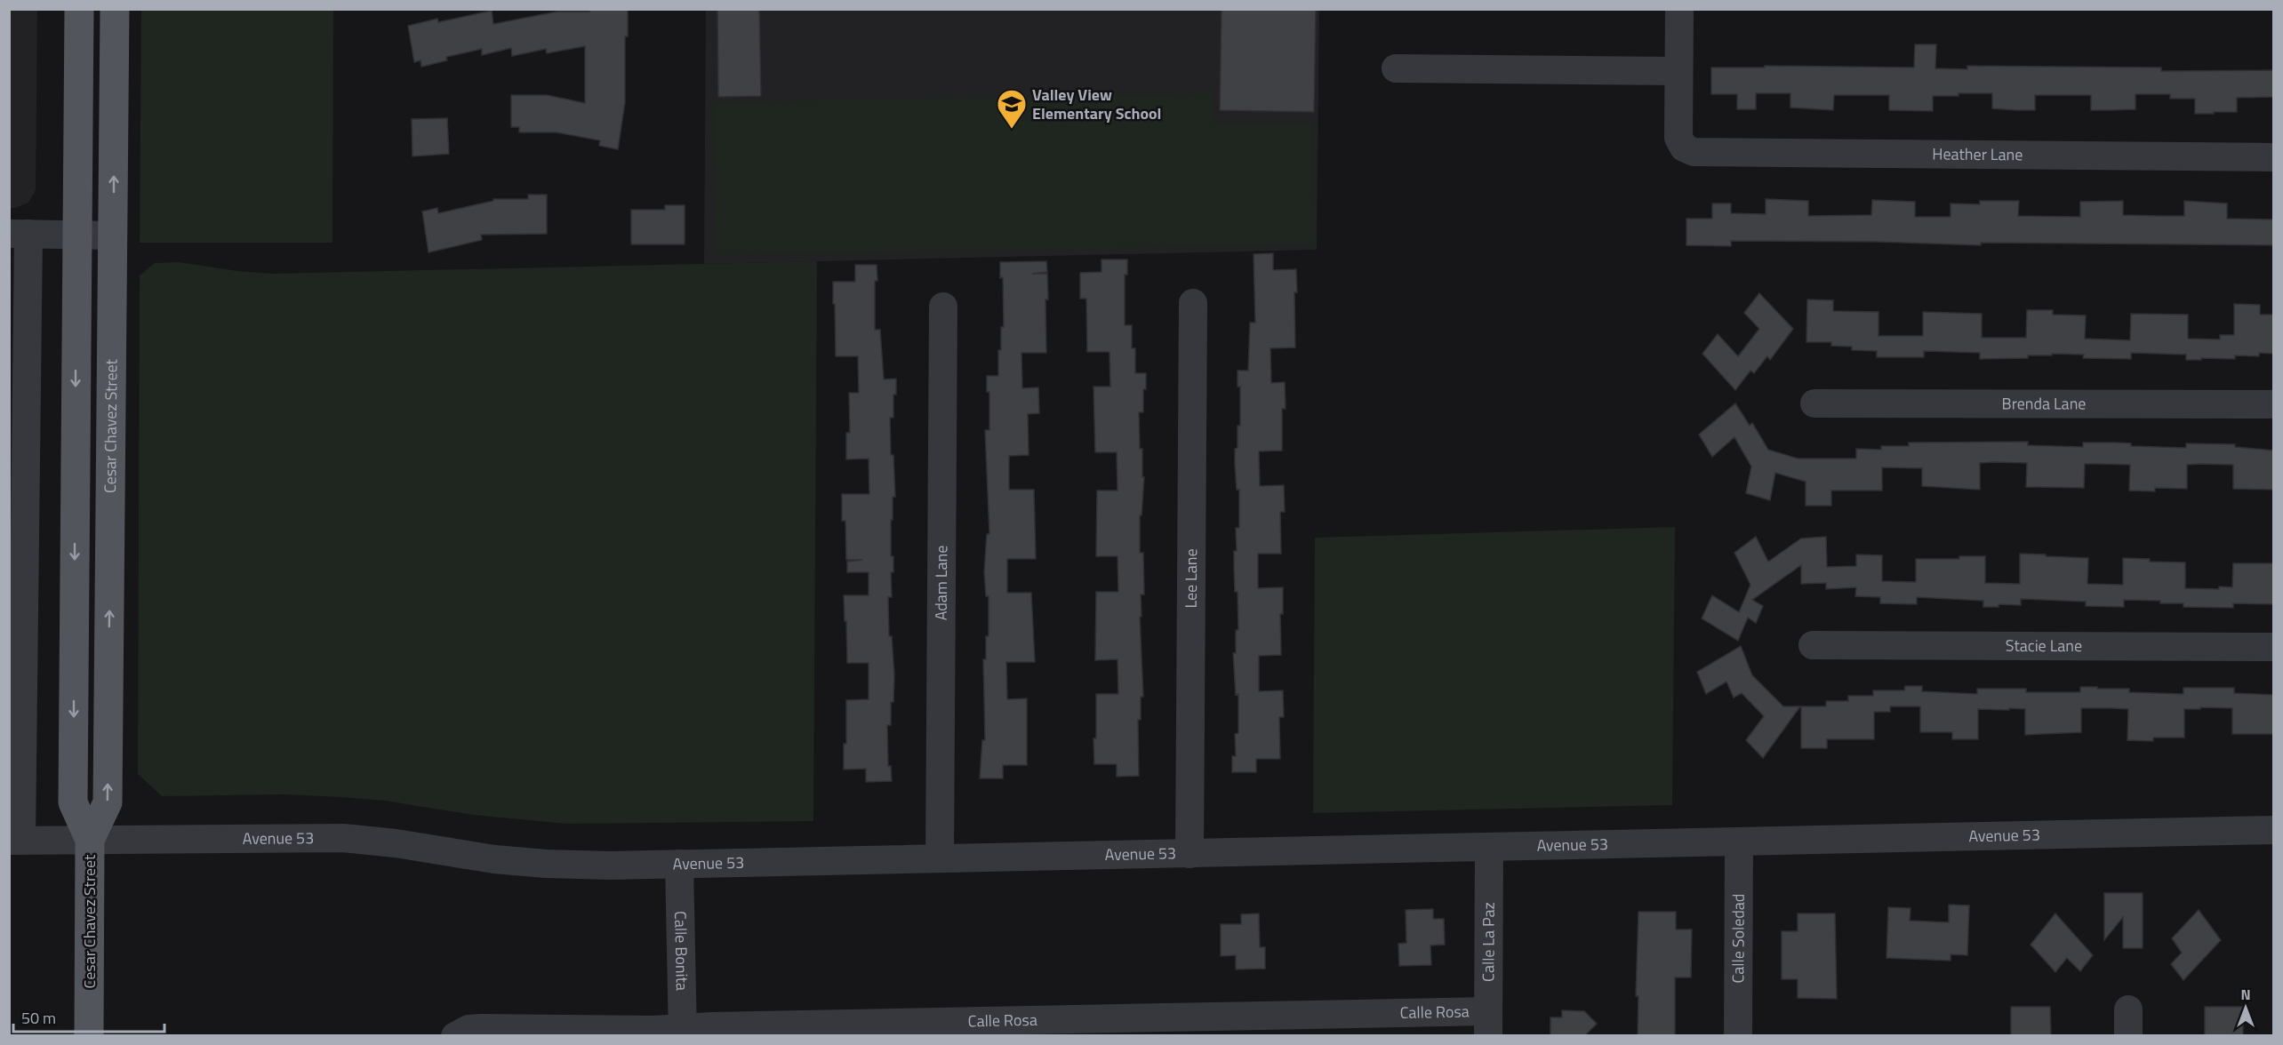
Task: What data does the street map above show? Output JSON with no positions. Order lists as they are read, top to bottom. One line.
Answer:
{"streets":{"main road":["Cesar Chavez Street"],"street":["Heather Lane","Brenda Lane","Lee Lane","Adam Lane","Stacie Lane","Avenue 53","Calle Soledad","Calle La Paz","Calle Bonita","Calle Rosa"]},"crossings":[["Cesar Chavez Street","Avenue 53"],["Lee Lane","Avenue 53"],["Adam Lane","Avenue 53"],["Avenue 53","Calle Soledad"],["Avenue 53","Calle La Paz"],["Avenue 53","Calle Bonita"],["Calle La Paz","Calle Rosa"],["Calle Bonita","Calle Rosa"]],"places":{"school or university":["Valley View Elementary School"]},"scale_bar":"50 m","north":"top"}
